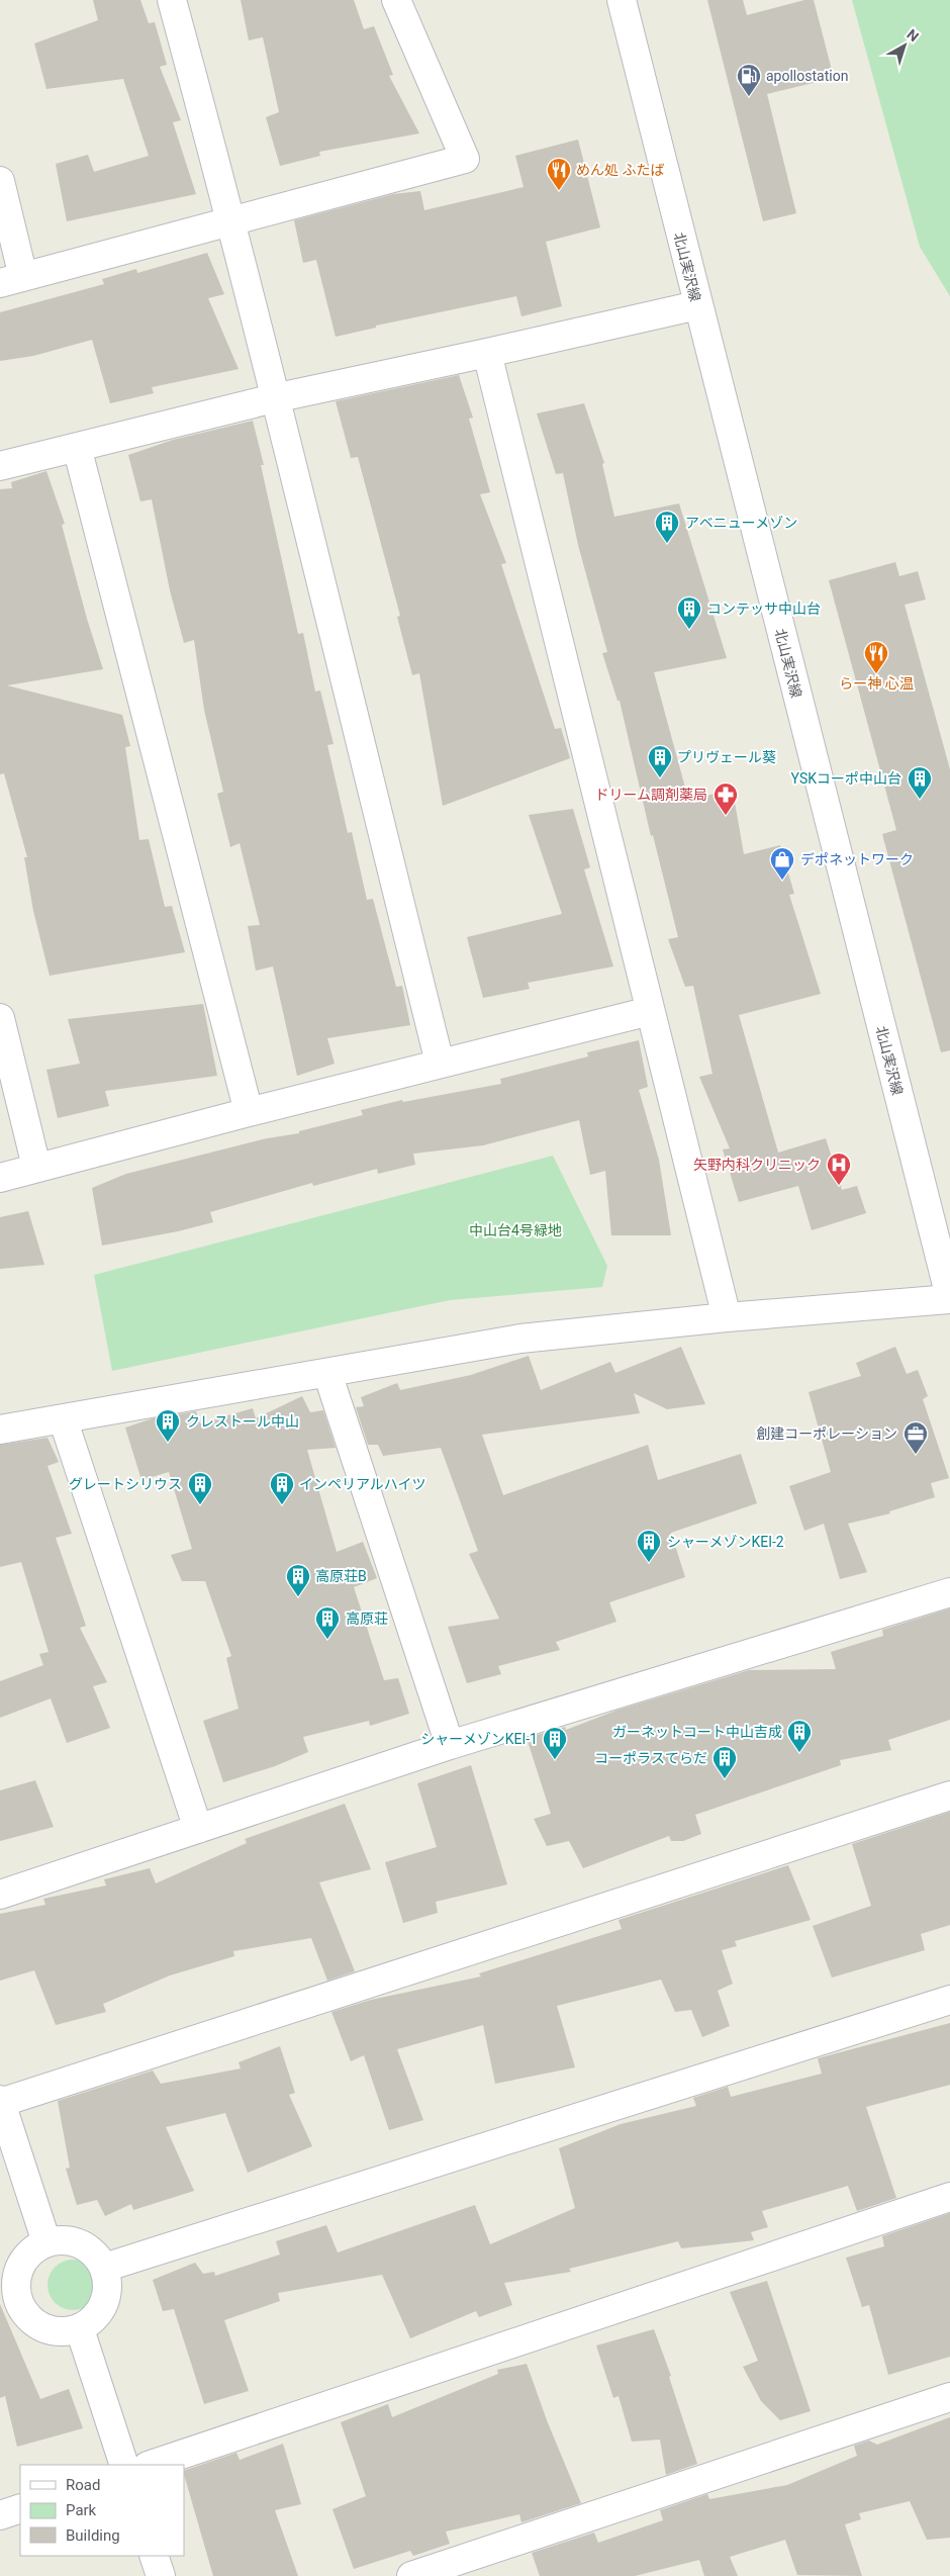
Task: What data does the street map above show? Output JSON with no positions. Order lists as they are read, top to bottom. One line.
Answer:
{"streets":{"street":["北山実沢線"]},"parks":["中山台4号緑地"],"places":{"fuel station":["apollostation"],"restaurant":["めん処 ふたば","らー神 心温"],"building":["アベニューメゾン","コンテッサ中山台","プリヴェール葵","YSKコーポ中山台","クレストール中山","グレートシリウス","インペリアルハイツ","シャーメゾンKEI-2","高原荘B","高原荘","ガーネットコート中山吉成","シャーメゾンKEI-1","コーポラスてらだ"],"pharmacy":["ドリーム調剤薬局"],"shop":["デポネットワーク"],"hospital":["矢野内科クリニック"],"office":["創建コーポレーション"]},"legend":["Road","Park","Building"],"north":"top right"}
